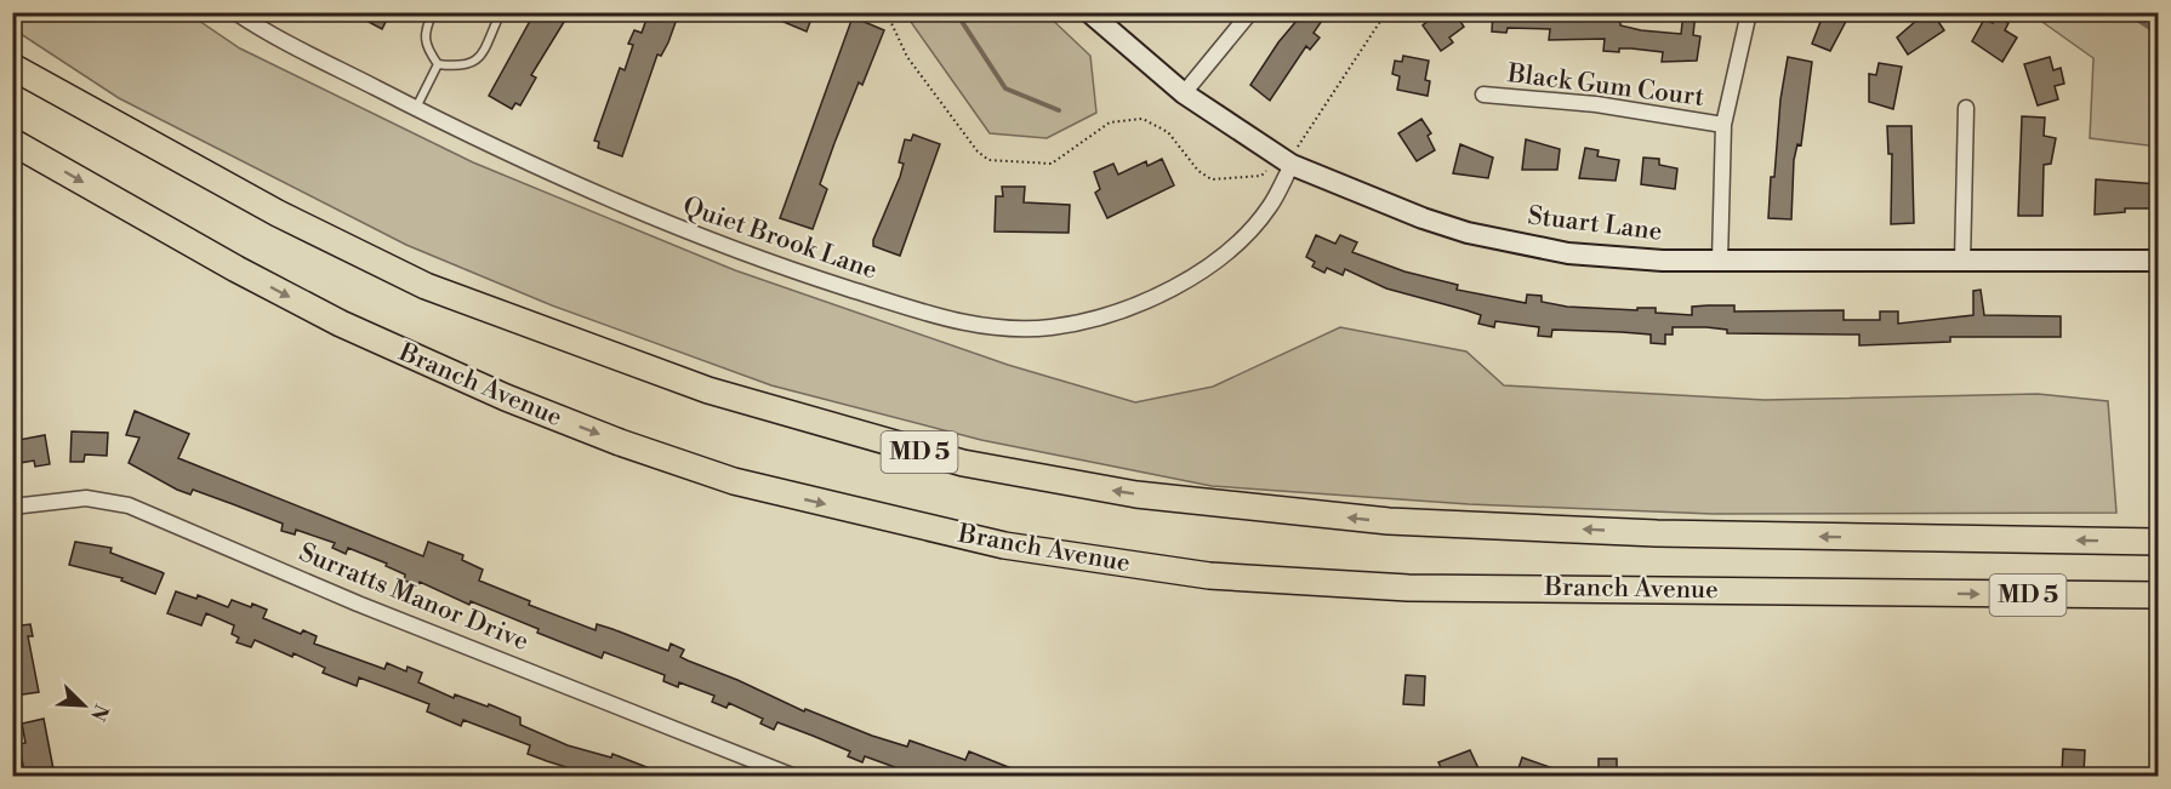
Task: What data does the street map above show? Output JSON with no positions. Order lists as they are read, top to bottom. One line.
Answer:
{"streets":{"highway":["Branch Avenue","MD 5"],"street":["Black Gum Court","Stuart Lane","Quiet Brook Lane","Surratts Manor Drive"]},"crossings":[["Stuart Lane","Quiet Brook Lane"]],"north":"bottom right"}
